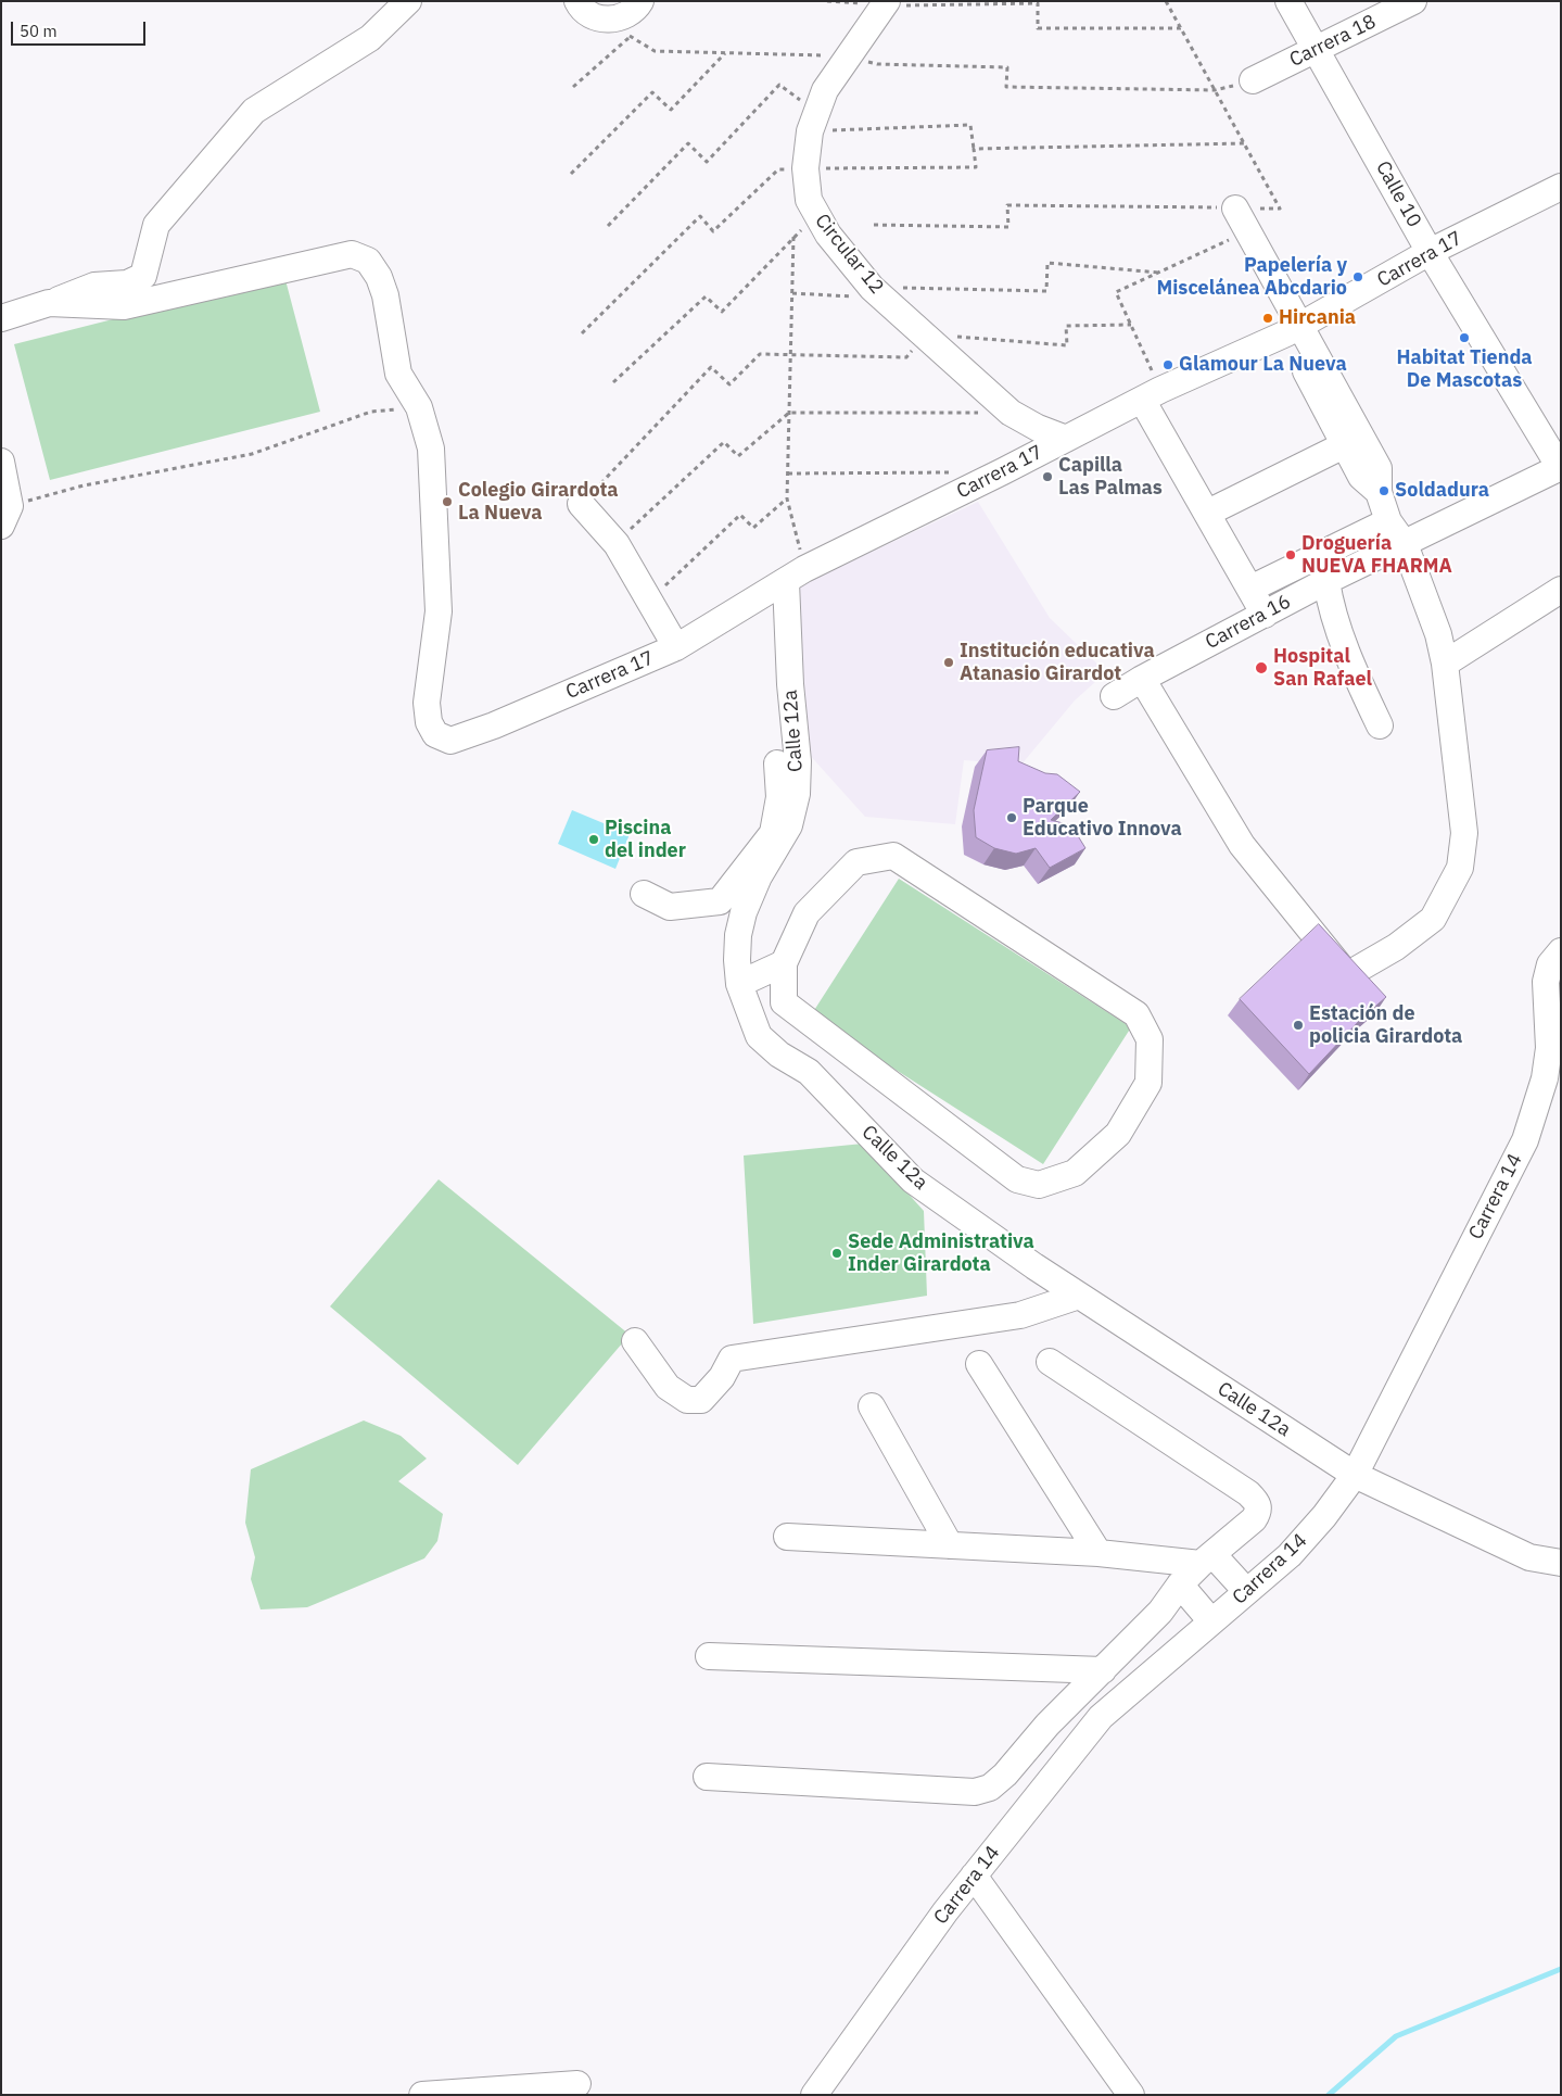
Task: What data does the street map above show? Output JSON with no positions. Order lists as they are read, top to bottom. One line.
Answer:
{"streets":{"street":["Carrera 18","Calle 10","Circular 12","Carrera 17","Carrera 16","Calle 12a","Carrera 14"]},"crossings":[["Carrera 18","Calle 10"],["Calle 10","Carrera 17"],["Calle 10","Carrera 16"],["Circular 12","Carrera 17"],["Carrera 17","Calle 12a"],["Calle 12a","Carrera 14"]],"places":["Papelería y Miscelánea Abcdario","Hircania","Habitat Tienda De Mascotas","Glamour La Nueva","Capilla Las Palmas","Soldadura","Colegio Girardota La Nueva","Droguería NUEVA FHARMA","Institución educativa Atanasio Girardot","Hospital San Rafael","Parque Educativo Innova","Piscina del inder","Estación de policia Girardota","Sede Administrativa Inder Girardota"],"scale_bar":"50 m"}
